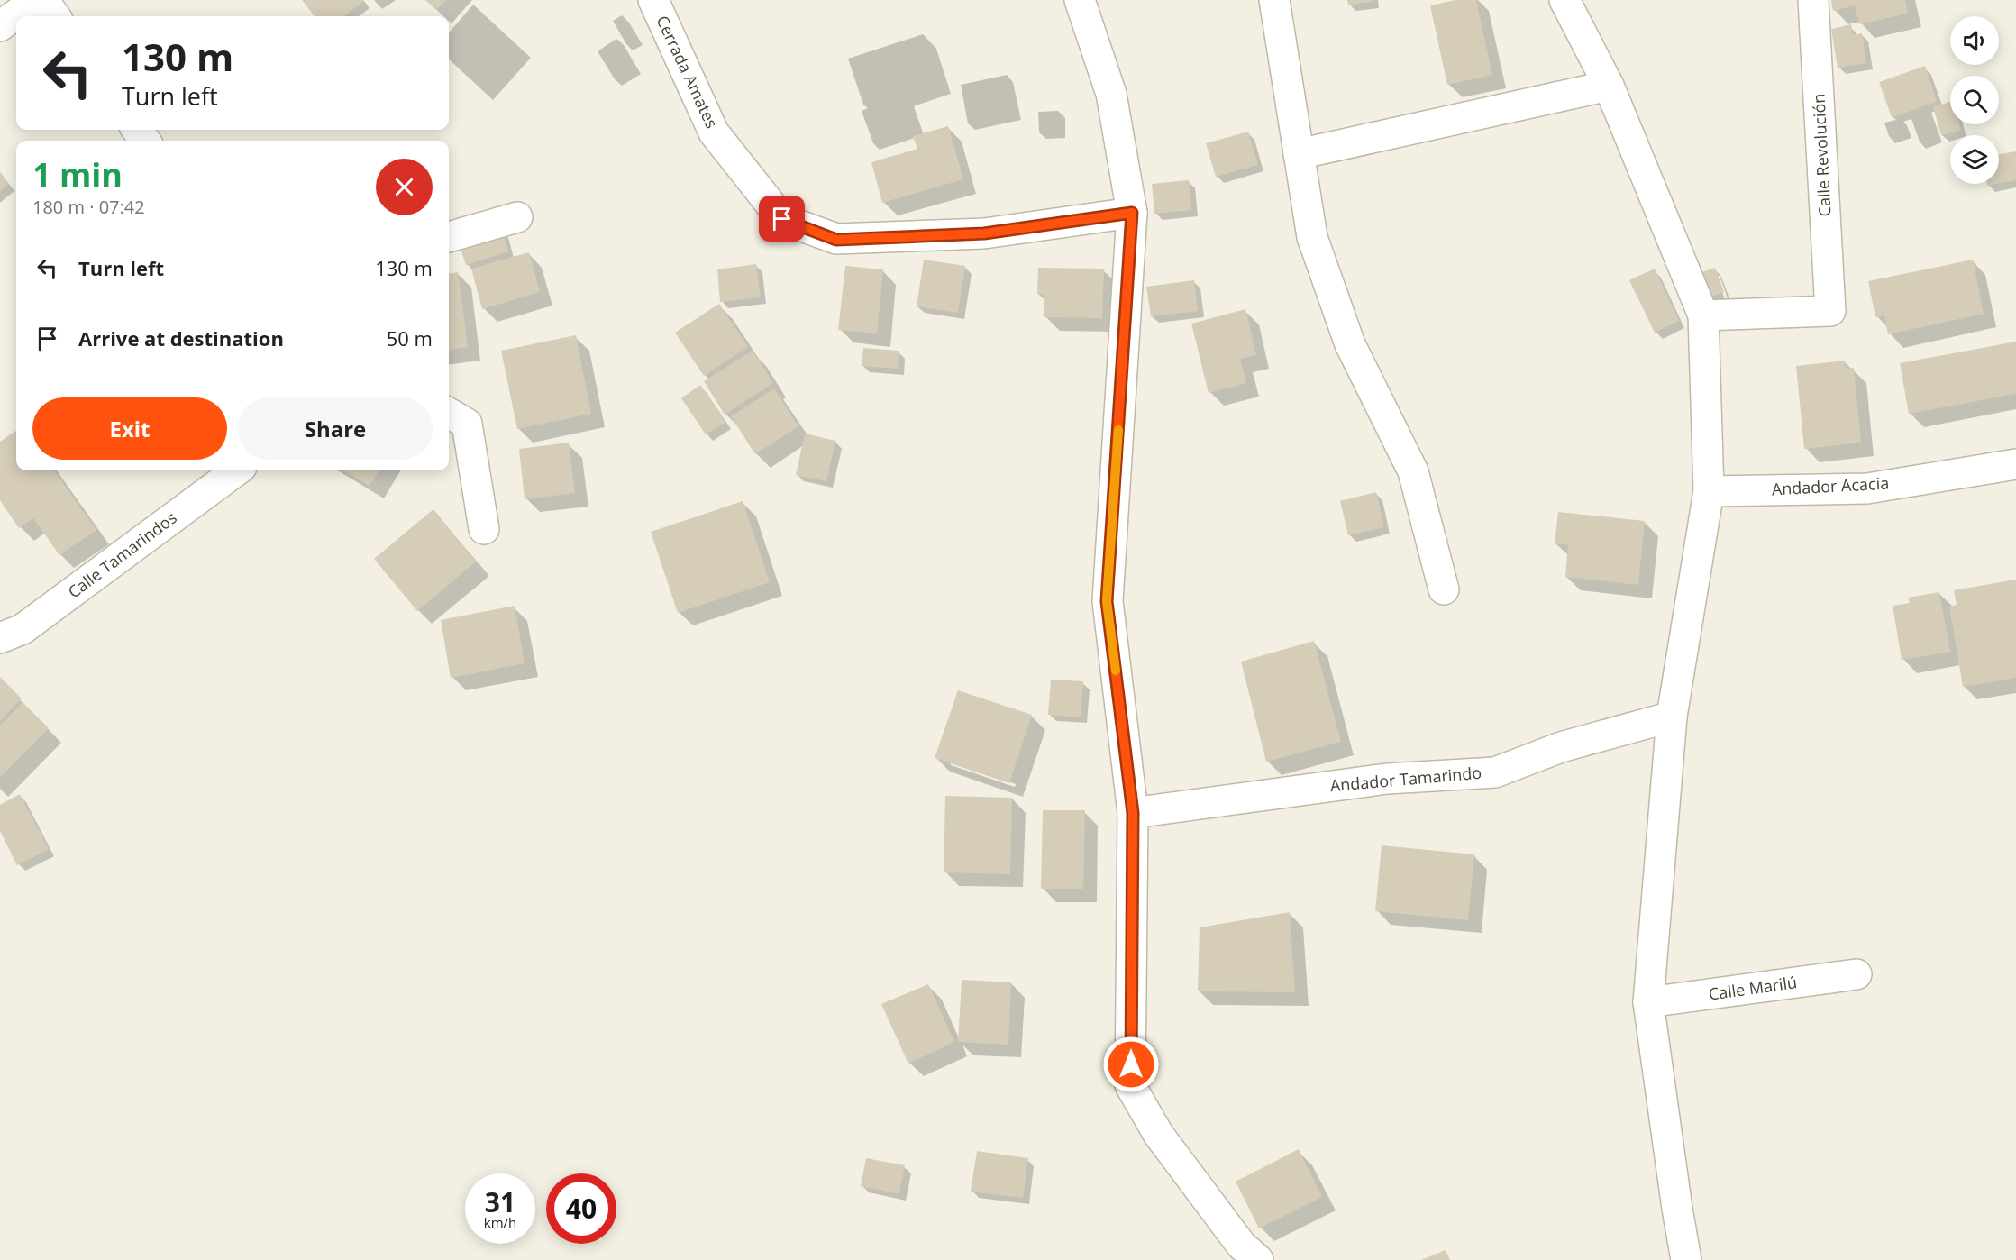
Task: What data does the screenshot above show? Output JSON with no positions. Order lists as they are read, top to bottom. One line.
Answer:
{"streets":{"street":["Cerrada Amates","Calle Revolución","Andador Acacia","Calle Tamarindos","Andador Tamarindo","Calle Marilú"]},"page":{"turn":["130 m","Turn left"],"heading":["1 min","180 m · 07:42"],"list":[{"name":"Turn left","value":"130 m"},{"name":"Arrive at destination","value":"50 m"}],"buttons":["Exit","Share"],"speed":"31 km/h","limit":"40"}}
